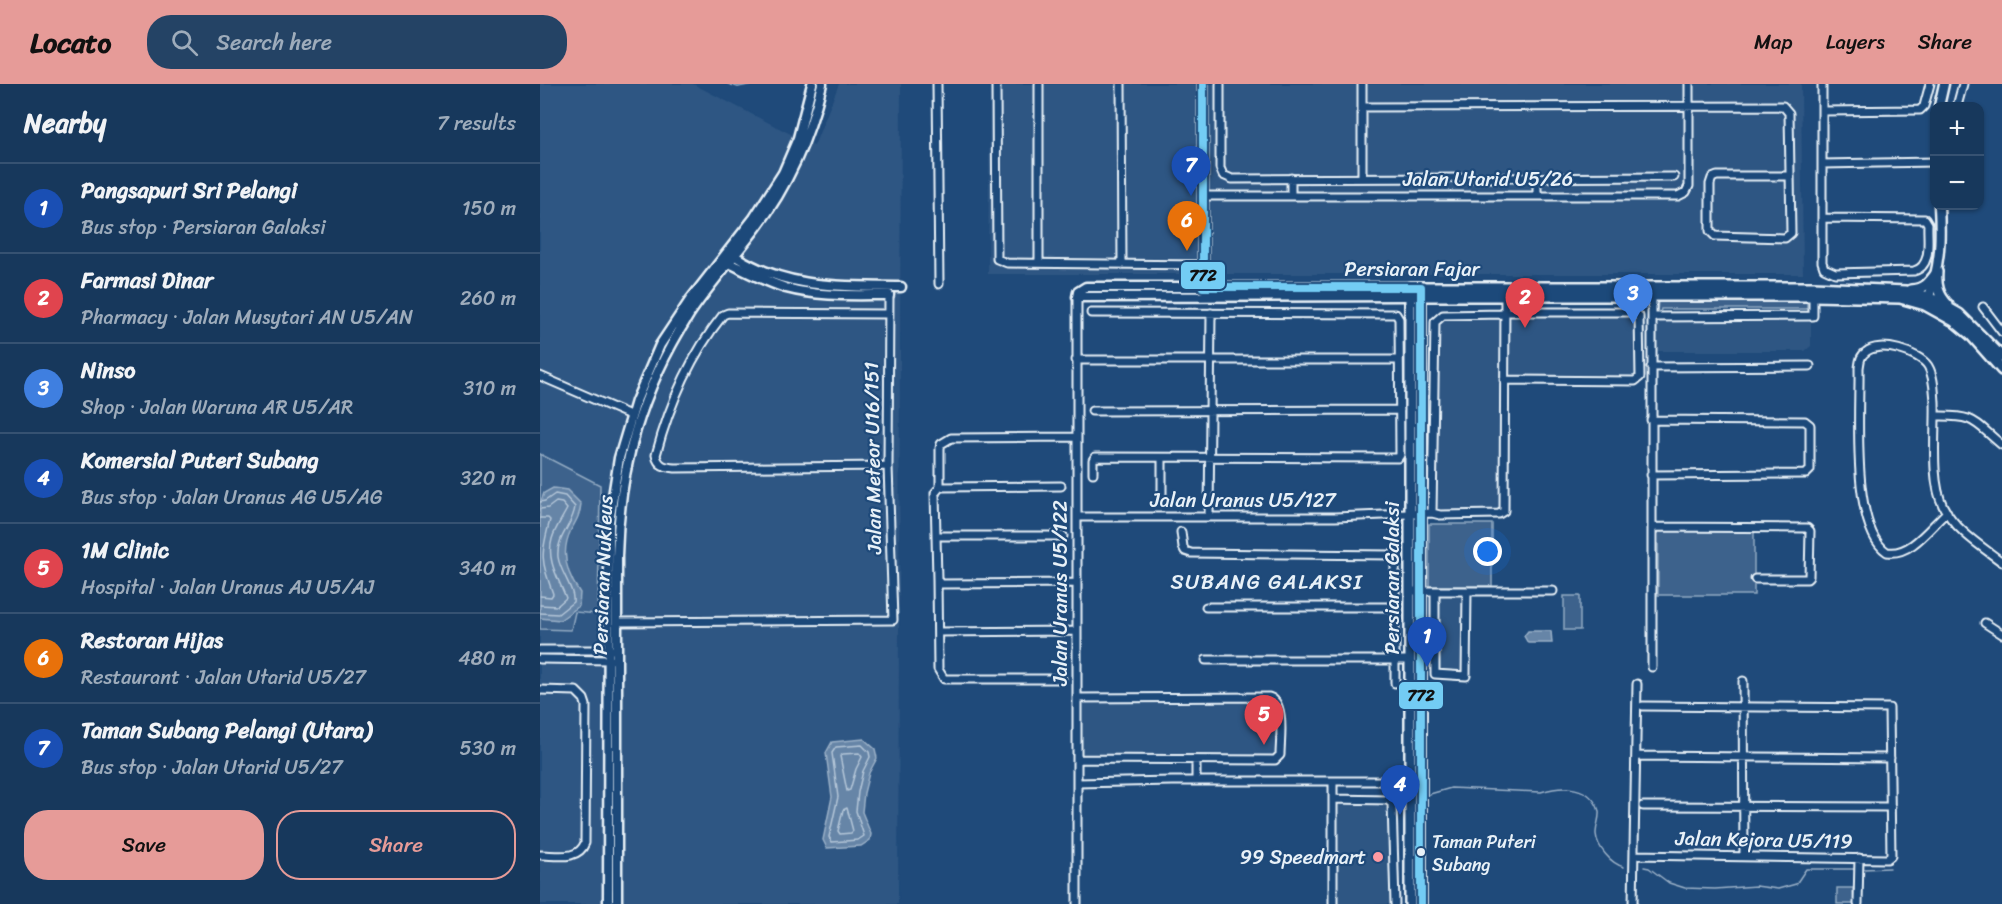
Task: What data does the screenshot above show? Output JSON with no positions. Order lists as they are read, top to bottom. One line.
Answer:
{"streets":{"main road":["Persiaran Fajar","Persiaran Galaksi"],"street":["Jalan Utarid U5/26","Jalan Meteor U16/151","Jalan Uranus U5/127","Persiaran Nukleus","Jalan Uranus U5/122","Jalan Kejora U5/119"]},"crossings":[["Persiaran Fajar","Persiaran Galaksi"],["Persiaran Fajar","Jalan Uranus U5/122"],["Jalan Meteor U16/151","Persiaran Nukleus"],["Jalan Uranus U5/127","Persiaran Galaksi"],["Jalan Uranus U5/127","Jalan Uranus U5/122"]],"districts":["SUBANG GALAKSI"],"places":["Taman Puteri Subang","99 Speedmart"],"lines":["transit line 772"],"page":{"header":"Locato","search":"Search here","nav":["Map","Layers","Share"],"heading":["Nearby","7 results"],"map_buttons":["+","−"],"pins":["7","6","3","2","1","5","4"],"list":[{"mark":"1","name":"Pangsapuri Sri Pelangi","note":"Bus stop · Persiaran Galaksi","value":"150 m"},{"mark":"2","name":"Farmasi Dinar","note":"Pharmacy · Jalan Musytari AN U5/AN","value":"260 m"},{"mark":"3","name":"Ninso","note":"Shop · Jalan Waruna AR U5/AR","value":"310 m"},{"mark":"4","name":"Komersial Puteri Subang","note":"Bus stop · Jalan Uranus AG U5/AG","value":"320 m"},{"mark":"5","name":"1M Clinic","note":"Hospital · Jalan Uranus AJ U5/AJ","value":"340 m"},{"mark":"6","name":"Restoran Hijas","note":"Restaurant · Jalan Utarid U5/27","value":"480 m"},{"mark":"7","name":"Taman Subang Pelangi (Utara)","note":"Bus stop · Jalan Utarid U5/27","value":"530 m"}],"buttons":["Save","Share"]}}
